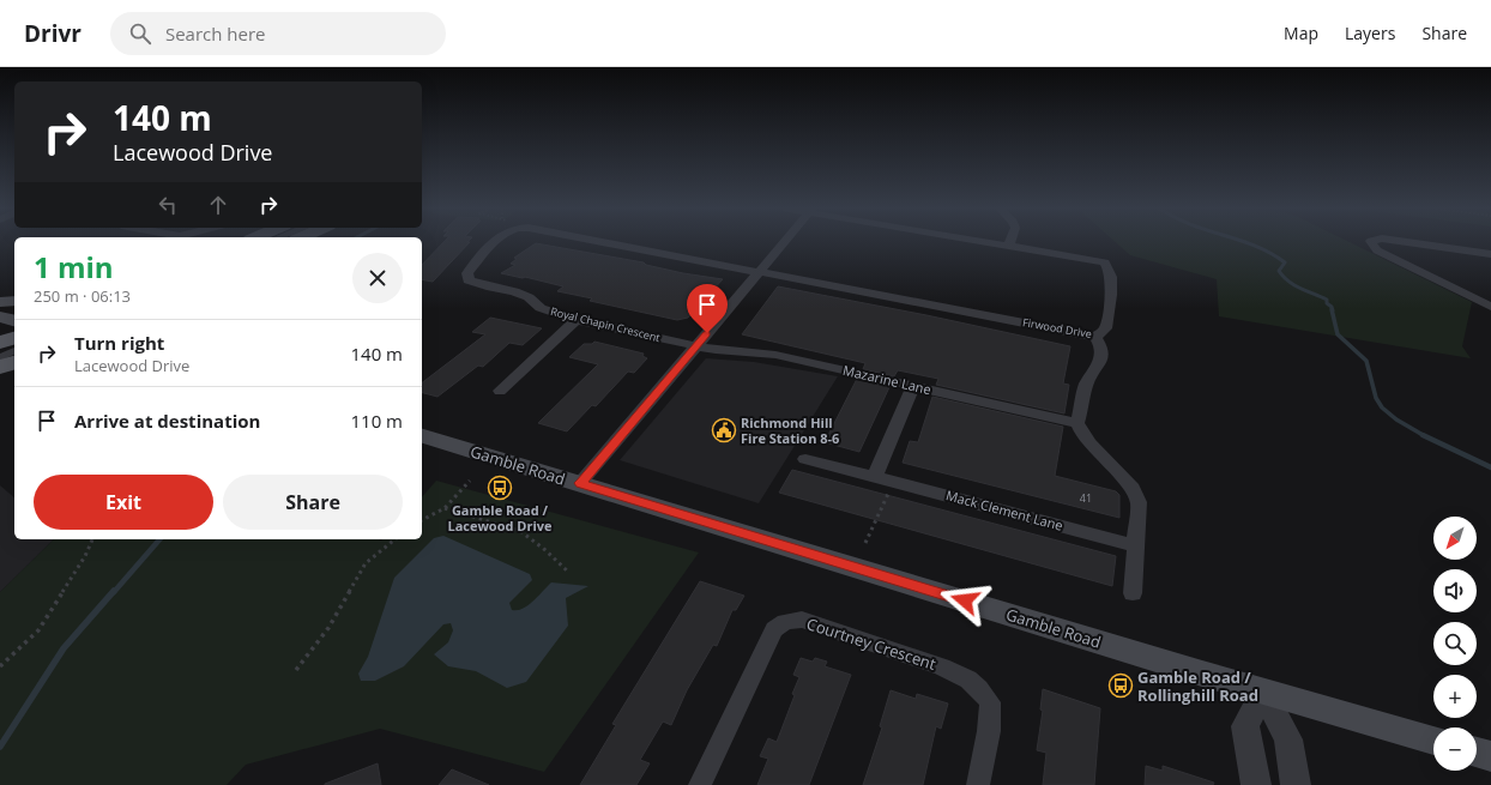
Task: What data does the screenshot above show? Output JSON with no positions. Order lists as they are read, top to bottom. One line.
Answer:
{"streets":{"main road":["Gamble Road"],"street":["Royal Chapin Crescent","Firwood Drive","Mazarine Lane","Mack Clement Lane","Courtney Crescent"]},"crossings":[["Royal Chapin Crescent","Mazarine Lane"]],"places":{"public building":["Richmond Hill Fire Station 8-6"],"bus stop":["Gamble Road / Lacewood Drive","Gamble Road / Rollinghill Road"]},"house_numbers":["41"],"north":"bottom left","page":{"header":"Drivr","search":"Search here","nav":["Map","Layers","Share"],"turn":["140 m","Lacewood Drive"],"heading":["1 min","250 m · 06:13"],"list":[{"name":"Turn right","note":"Lacewood Drive","value":"140 m"},{"name":"Arrive at destination","value":"110 m"}],"buttons":["Exit","Share"],"map_buttons":["+","−"]}}
